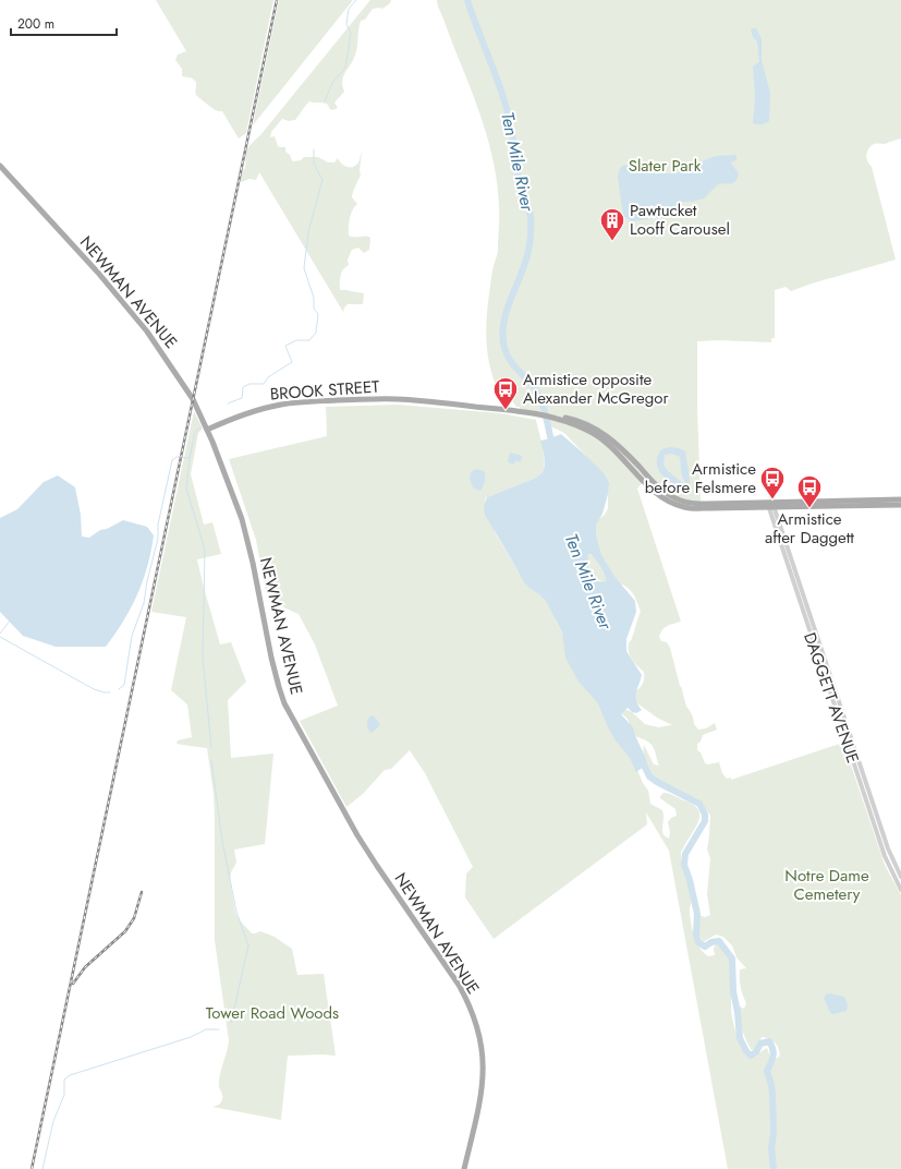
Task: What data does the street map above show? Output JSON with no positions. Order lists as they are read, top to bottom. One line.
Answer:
{"streets":{"main road":["NEWMAN AVENUE","BROOK STREET"],"street":["DAGGETT AVENUE"]},"crossings":[["NEWMAN AVENUE","BROOK STREET"],["BROOK STREET","DAGGETT AVENUE"]],"water":["Ten Mile River"],"parks":["Slater Park","Notre Dame Cemetery","Tower Road Woods"],"places":{"building":["Pawtucket Looff Carousel"],"bus stop":["Armistice opposite Alexander McGregor","Armistice before Felsmere","Armistice after Daggett"]},"scale_bar":"200 m"}
